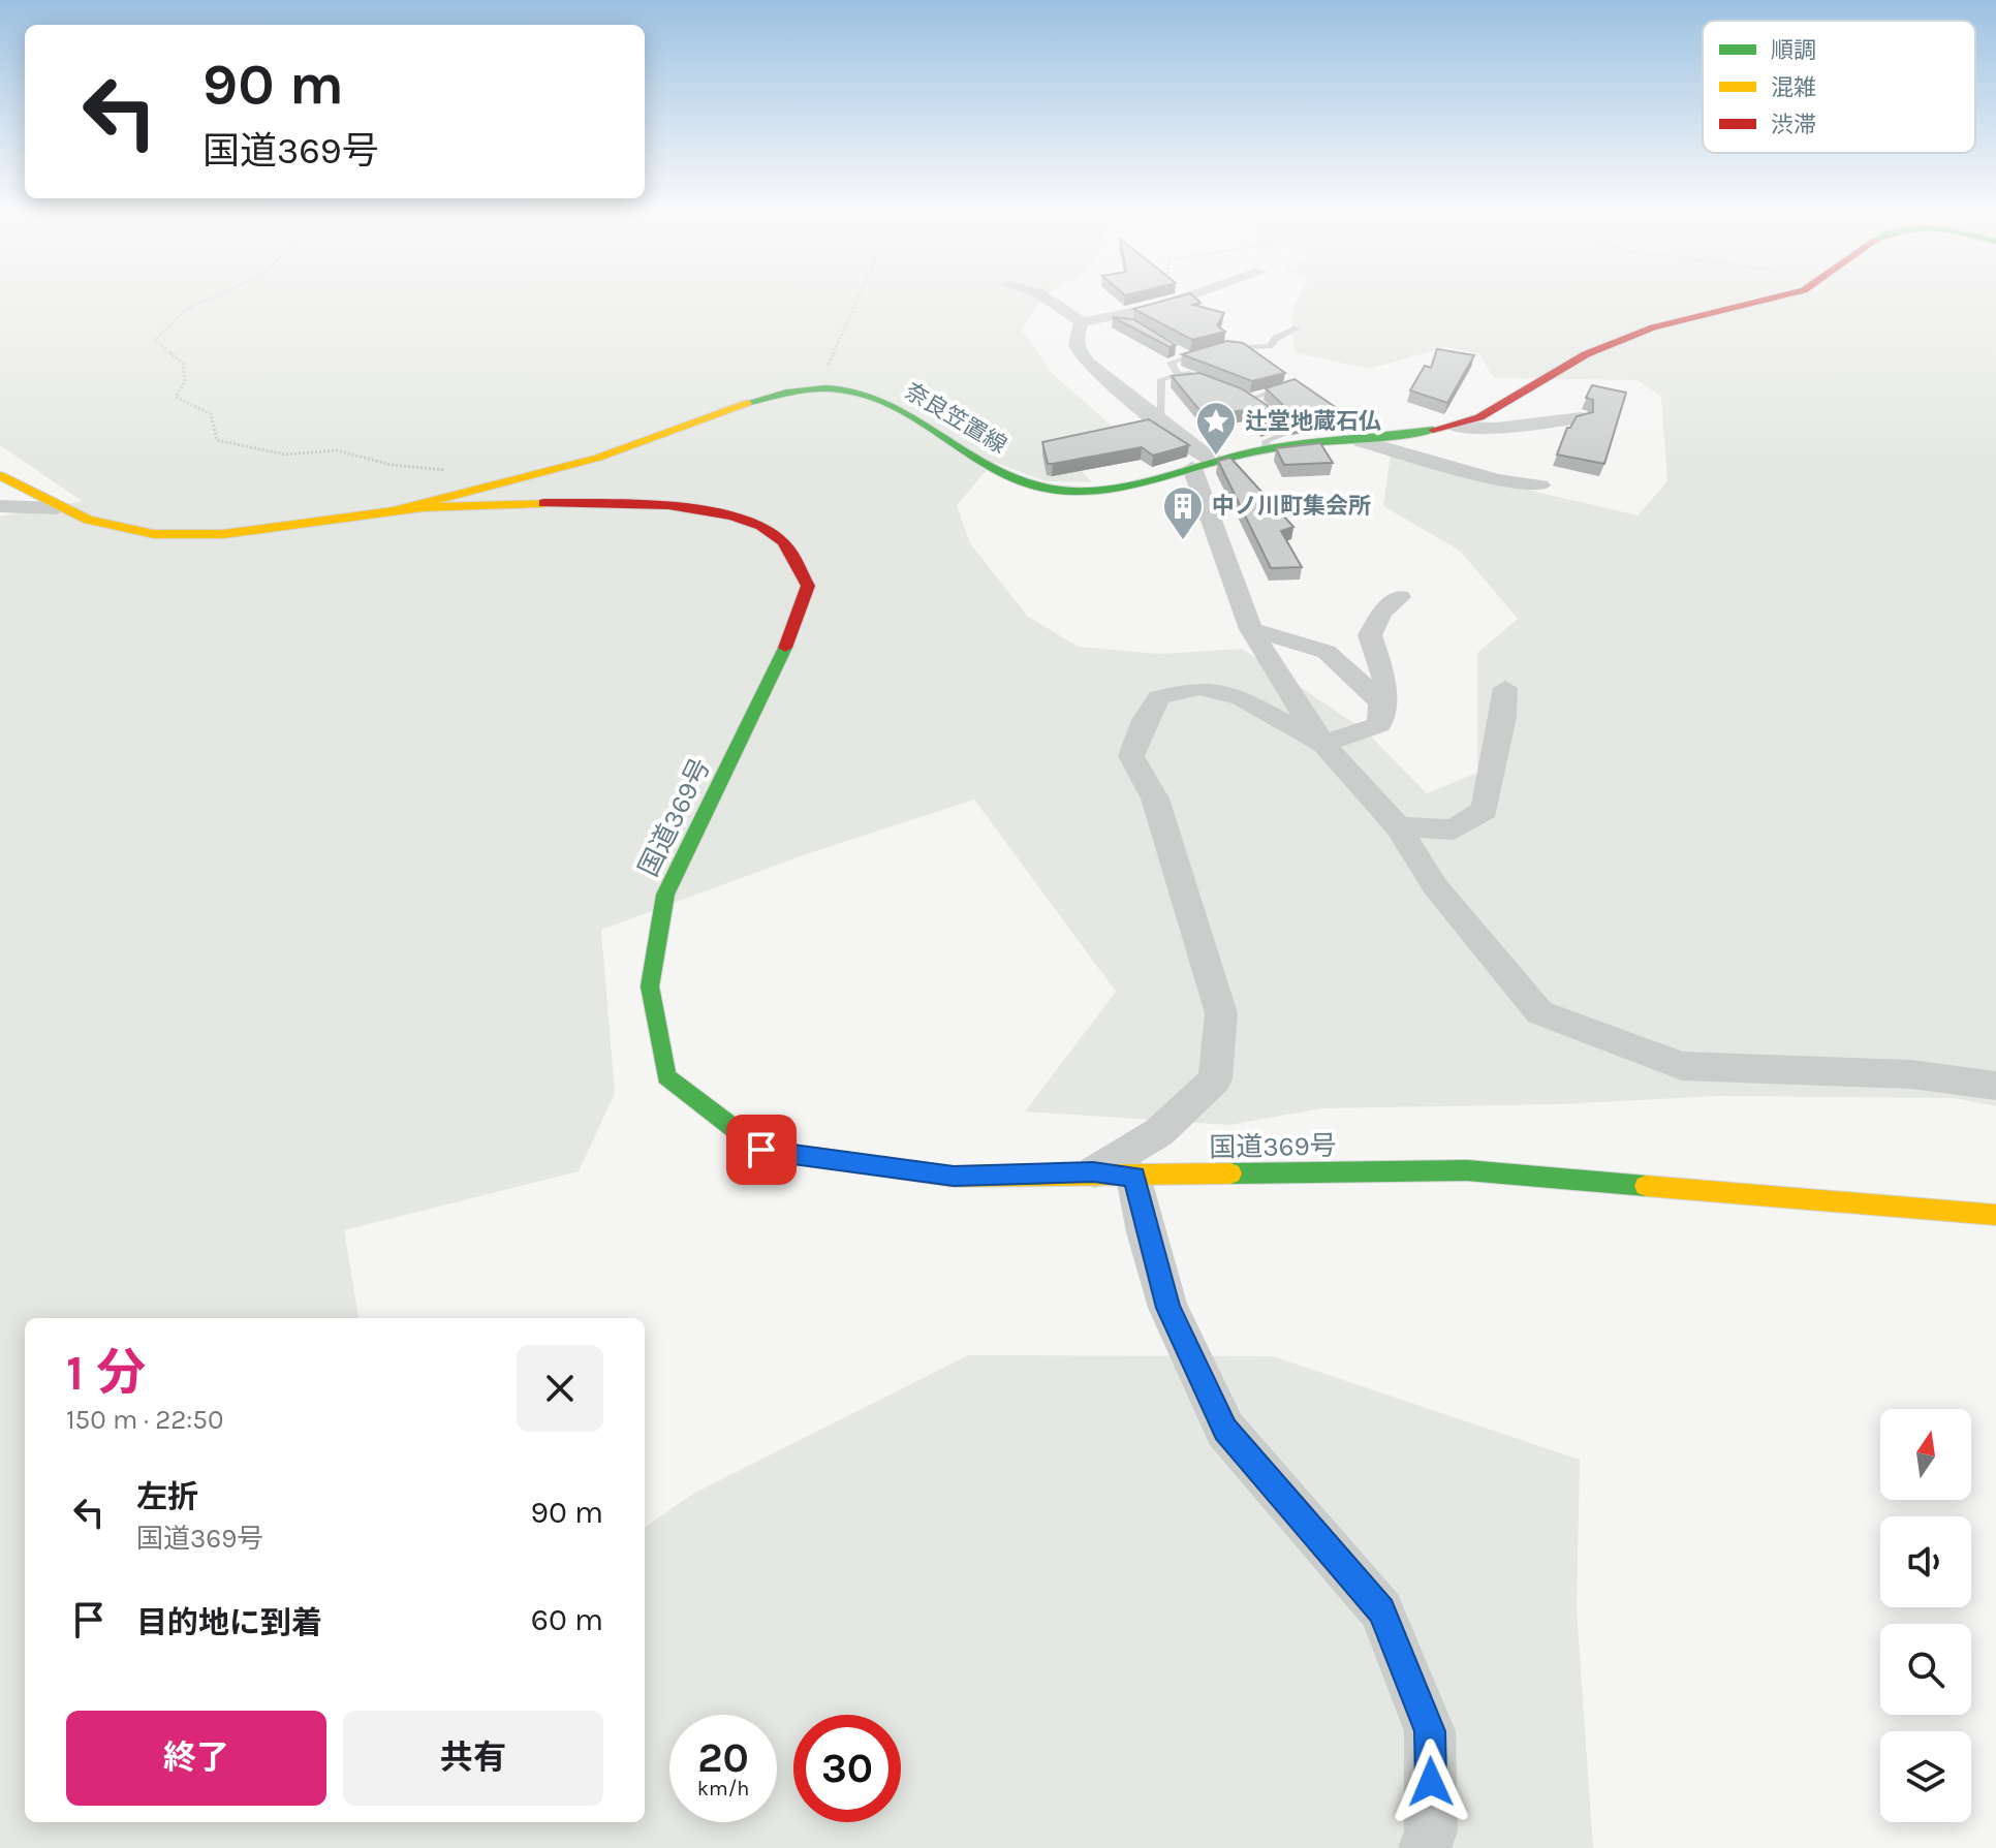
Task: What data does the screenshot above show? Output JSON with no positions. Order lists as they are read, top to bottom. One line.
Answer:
{"streets":{"main road":["奈良笠置線","国道369号"]},"crossings":[["奈良笠置線","国道369号"]],"places":{"place":["辻堂地蔵石仏"],"building":["中ノ川町集会所"]},"legend":["順調","混雑","渋滞"],"north":"top","page":{"turn":["90 m","国道369号"],"heading":["1 分","150 m · 22:50"],"list":[{"name":"左折","note":"国道369号","value":"90 m"},{"name":"目的地に到着","value":"60 m"}],"buttons":["終了","共有"],"speed":"20 km/h","limit":"30"}}
